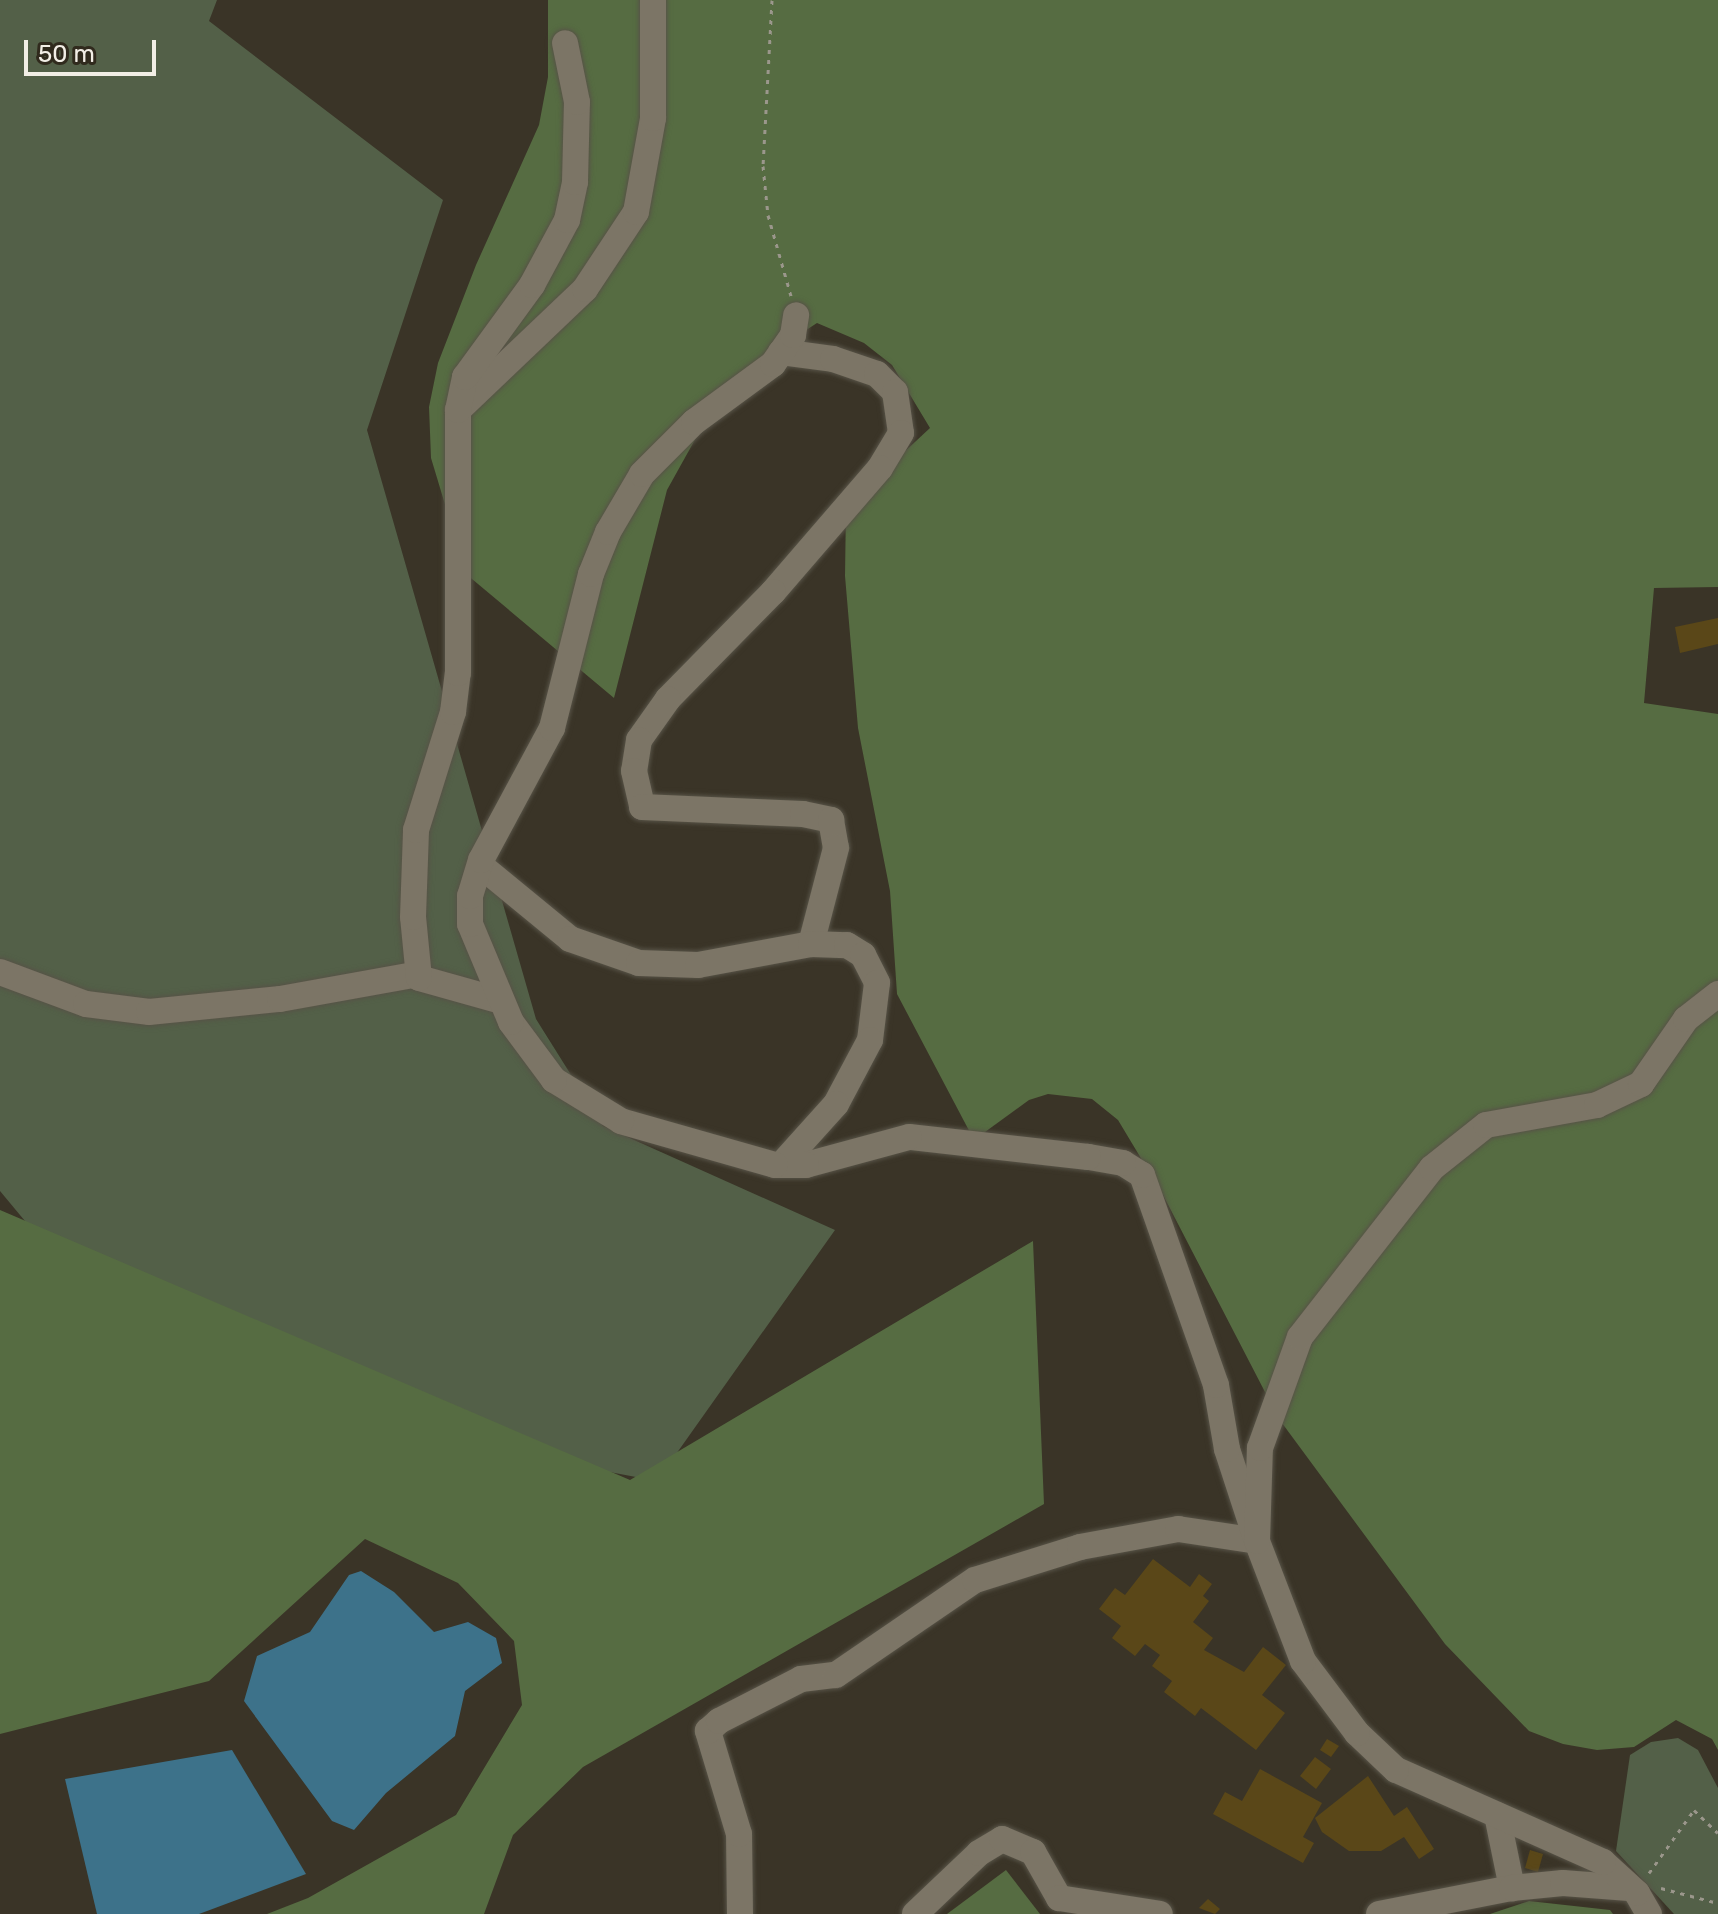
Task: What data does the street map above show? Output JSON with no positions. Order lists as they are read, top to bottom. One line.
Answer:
{"scale_bar":"50 m"}
